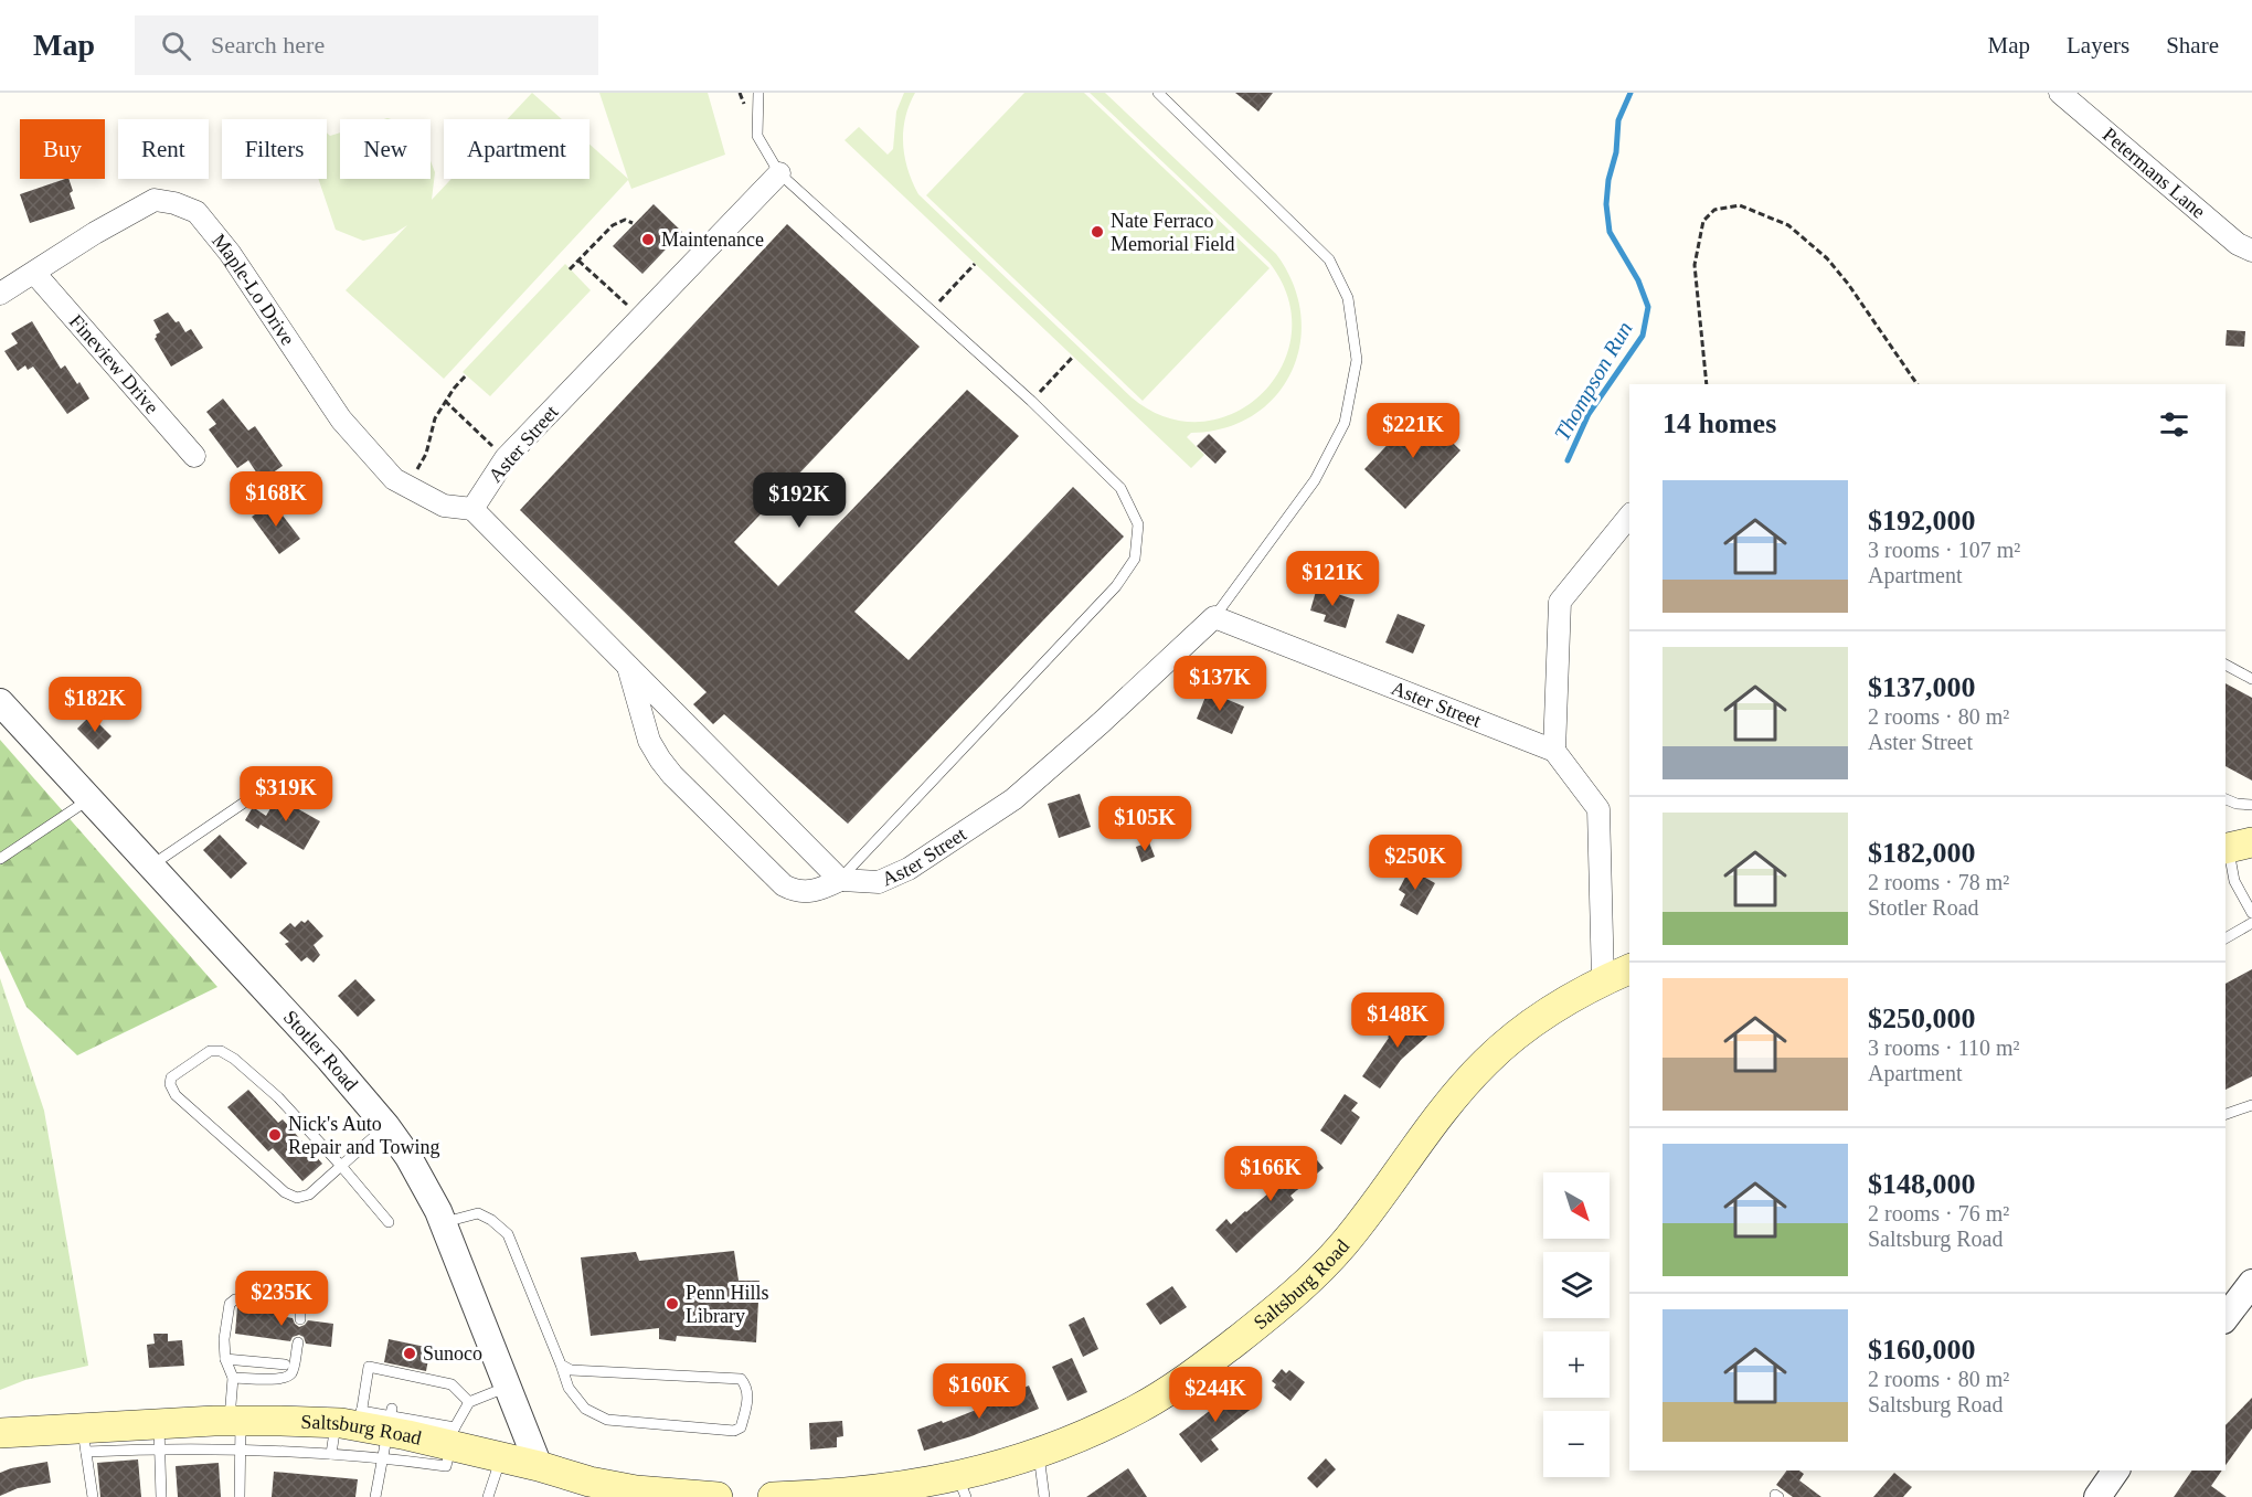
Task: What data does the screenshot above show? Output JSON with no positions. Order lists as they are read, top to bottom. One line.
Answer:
{"streets":{"main road":["Saltsburg Road"],"street":["Petermans Lane","Maple-Lo Drive","Fineview Drive","Aster Street","Stotler Road"]},"crossings":[["Maple-Lo Drive","Fineview Drive"],["Maple-Lo Drive","Aster Street"],["Stotler Road","Saltsburg Road"]],"water":["Thompson Run"],"places":["Nate Ferraco Memorial Field","Maintenance","Nick's Auto Repair and Towing","Penn Hills Library","Sunoco"],"north":"bottom right","page":{"header":"Map","search":"Search here","nav":["Map","Layers","Share"],"chip":["Buy","Rent","Filters","New","Apartment"],"heading":"14 homes","price":["$221K","$168K","$192K","$121K","$137K","$182K","$319K","$105K","$250K","$148K","$166K","$235K","$160K","$244K"],"list":[{"name":"$192,000","note":"3 rooms · 107 m² · Apartment"},{"name":"$137,000","note":"2 rooms · 80 m² · Aster Street"},{"name":"$182,000","note":"2 rooms · 78 m² · Stotler Road"},{"name":"$250,000","note":"3 rooms · 110 m² · Apartment"},{"name":"$148,000","note":"2 rooms · 76 m² · Saltsburg Road"},{"name":"$160,000","note":"2 rooms · 80 m² · Saltsburg Road"}],"map_buttons":["+","−"]}}
